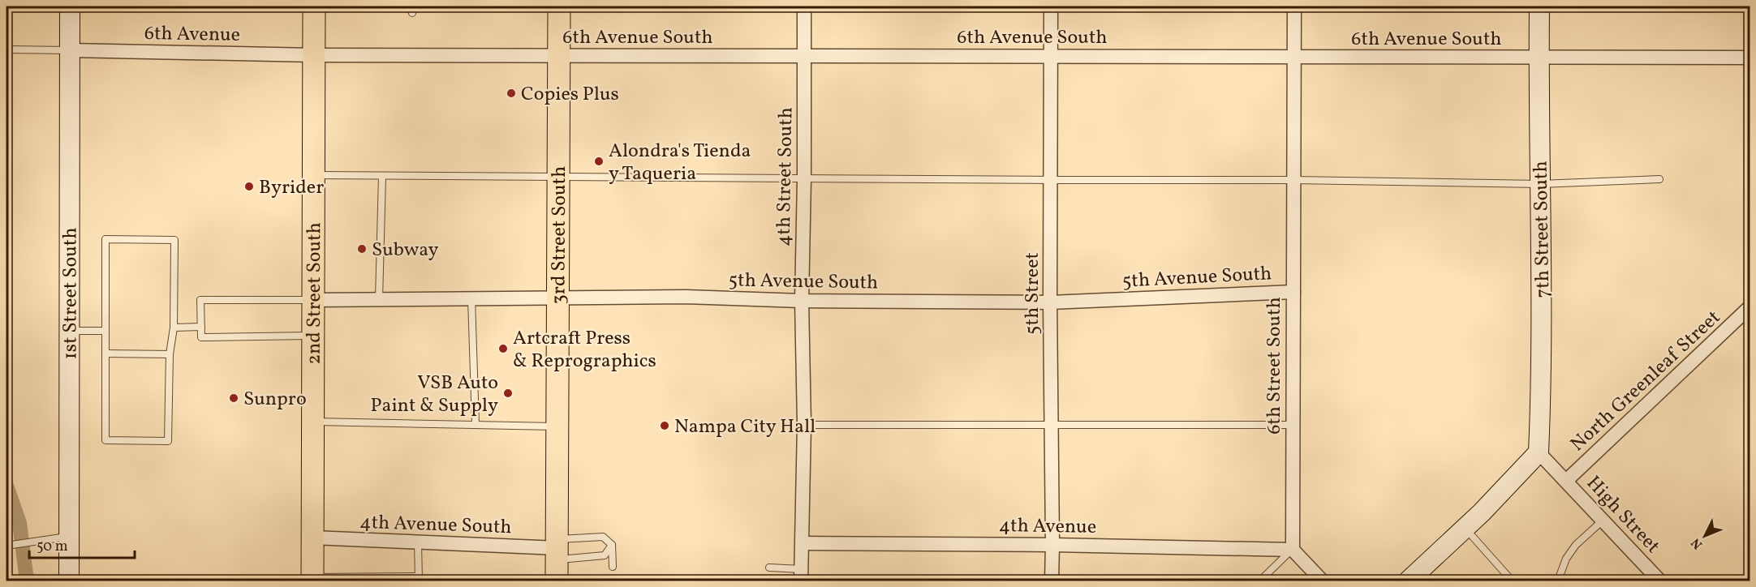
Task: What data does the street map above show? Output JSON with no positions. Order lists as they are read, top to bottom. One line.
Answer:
{"streets":{"main road":["7th Street South","3rd Street South","1st Street South","2nd Street South"],"street":["6th Avenue","6th Avenue South","4th Street South","5th Avenue South","5th Street","6th Street South","North Greenleaf Street","High Street","4th Avenue South","4th Avenue"]},"crossings":[["6th Avenue","6th Avenue South"],["6th Avenue","1st Street South"],["6th Avenue","2nd Street South"],["6th Avenue South","4th Street South"],["6th Avenue South","7th Street South"],["6th Avenue South","3rd Street South"],["6th Avenue South","2nd Street South"],["6th Avenue South","5th Street"],["6th Avenue South","6th Street South"],["4th Street South","5th Avenue South"],["4th Street South","4th Avenue"],["7th Street South","High Street"],["3rd Street South","5th Avenue South"],["3rd Street South","4th Avenue South"],["5th Avenue South","2nd Street South"],["5th Avenue South","5th Street"],["5th Avenue South","6th Street South"],["2nd Street South","4th Avenue South"],["5th Street","4th Avenue"],["6th Street South","4th Avenue"],["North Greenleaf Street","High Street"]],"places":["Copies Plus","Alondra's Tienda y Taqueria","Byrider","Subway","Artcraft Press & Reprographics","VSB Auto Paint & Supply","Sunpro","Nampa City Hall"],"scale_bar":"50 m","north":"bottom left"}
